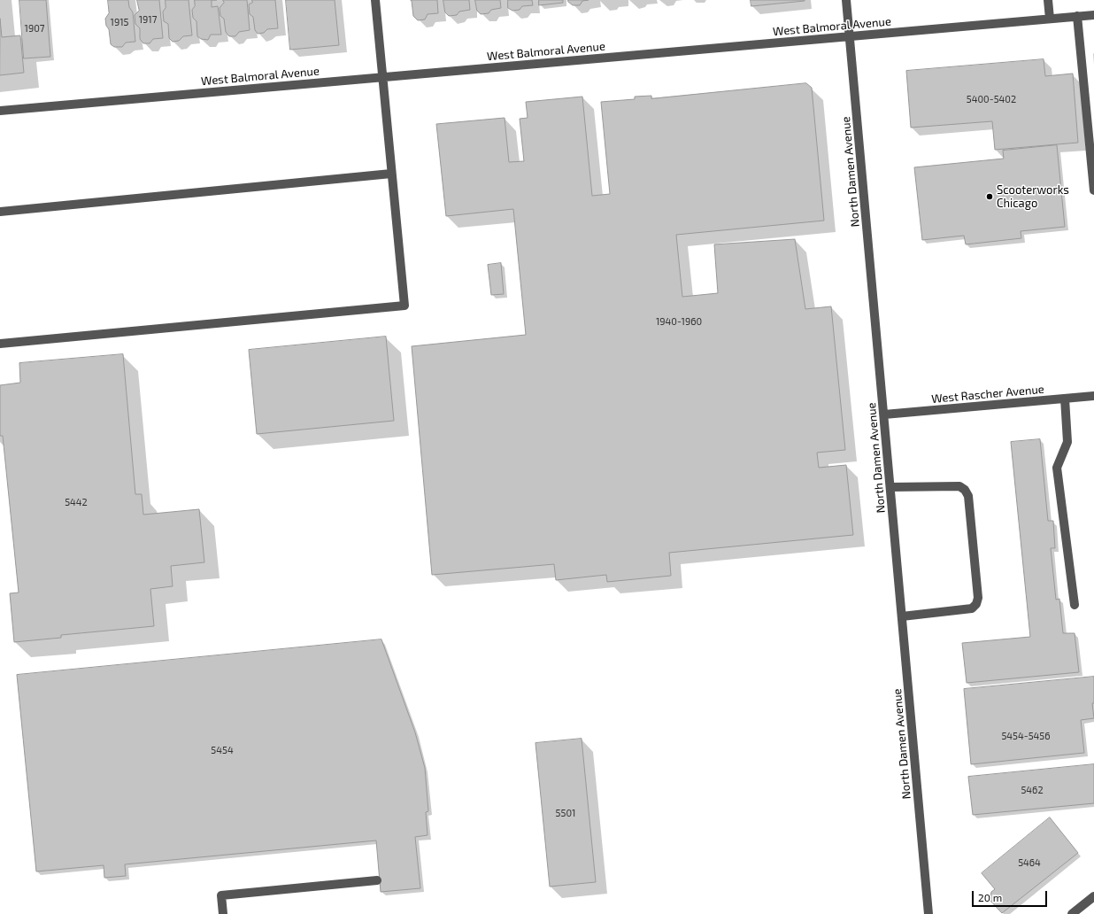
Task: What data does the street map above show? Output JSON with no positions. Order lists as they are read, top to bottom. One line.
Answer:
{"streets":{"street":["West Balmoral Avenue","North Damen Avenue","West Rascher Avenue"]},"crossings":[["West Balmoral Avenue","North Damen Avenue"],["North Damen Avenue","West Rascher Avenue"]],"places":["Scooterworks Chicago"],"house_numbers":["1917","1915","1907","5400-5402","1940-1960","5442","5454-5456","5454","5462","5501","5464"],"scale_bar":"20 m"}
